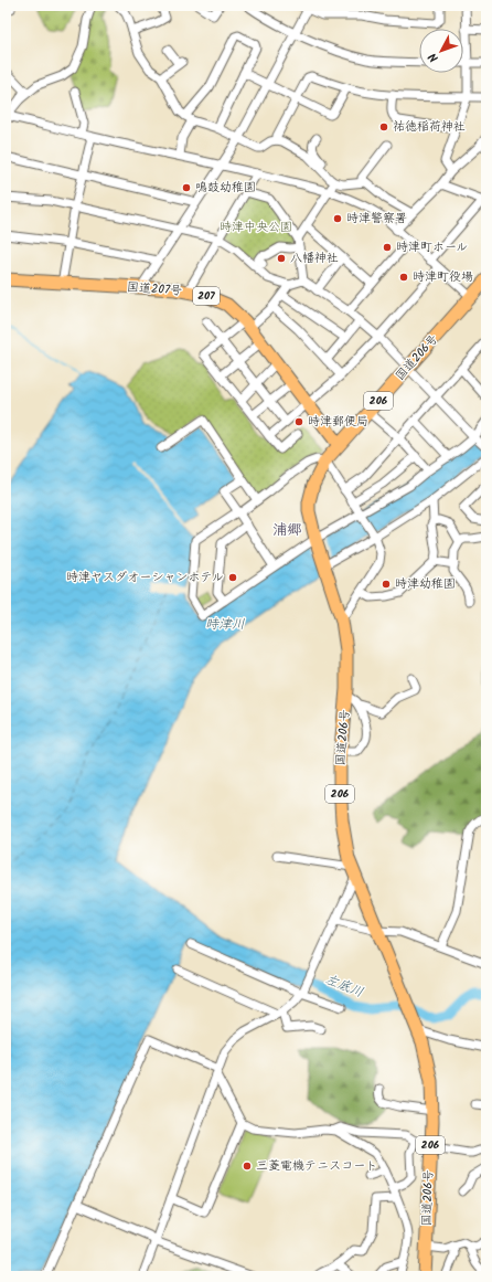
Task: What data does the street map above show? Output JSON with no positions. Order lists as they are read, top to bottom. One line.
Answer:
{"streets":{"highway":["国道207号","207","国道206号","206"]},"crossings":[["国道207号","国道206号"]],"districts":["浦郷"],"water":["時津川","左底川"],"parks":["時津中央公園"],"places":["祐徳稲荷神社","鳴鼓幼稚園","時津警察署","時津町ホール","八幡神社","時津町役場","時津郵便局","時津ヤスダオーシャンホテル","時津幼稚園","三菱電機テニスコート"],"north":"bottom left"}
